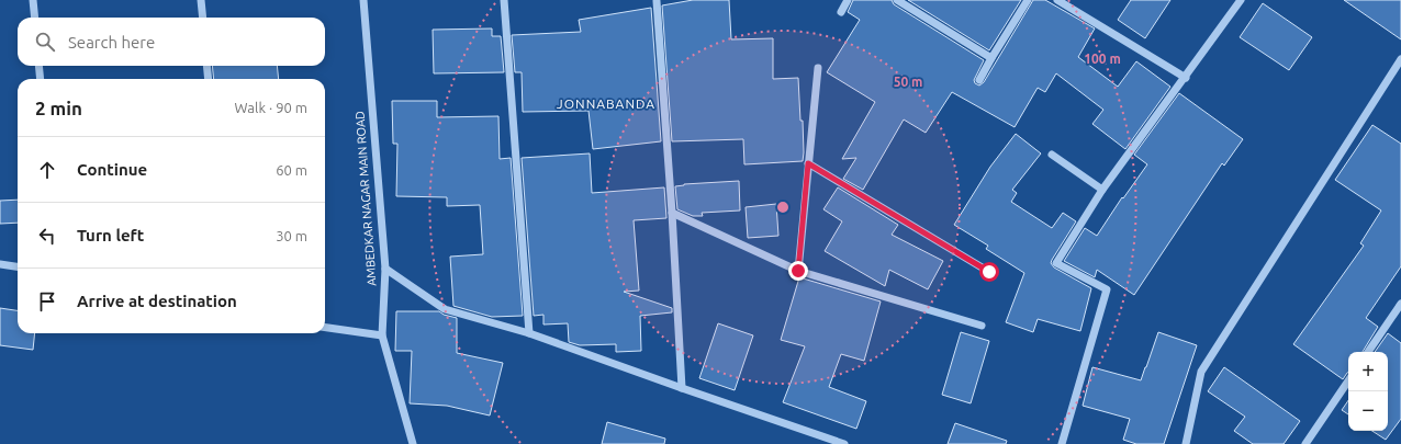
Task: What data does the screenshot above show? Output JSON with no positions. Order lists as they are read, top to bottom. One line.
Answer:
{"streets":{"street":["AMBEDKAR NAGAR MAIN ROAD"]},"districts":["JONNABANDA"],"page":{"search":"Search here","heading":["2 min","Walk · 90 m"],"list":[["Continue","60 m"],["Turn left","30 m"],"Arrive at destination"],"map_buttons":["+","−"]},"rings":["100 m","50 m"]}
